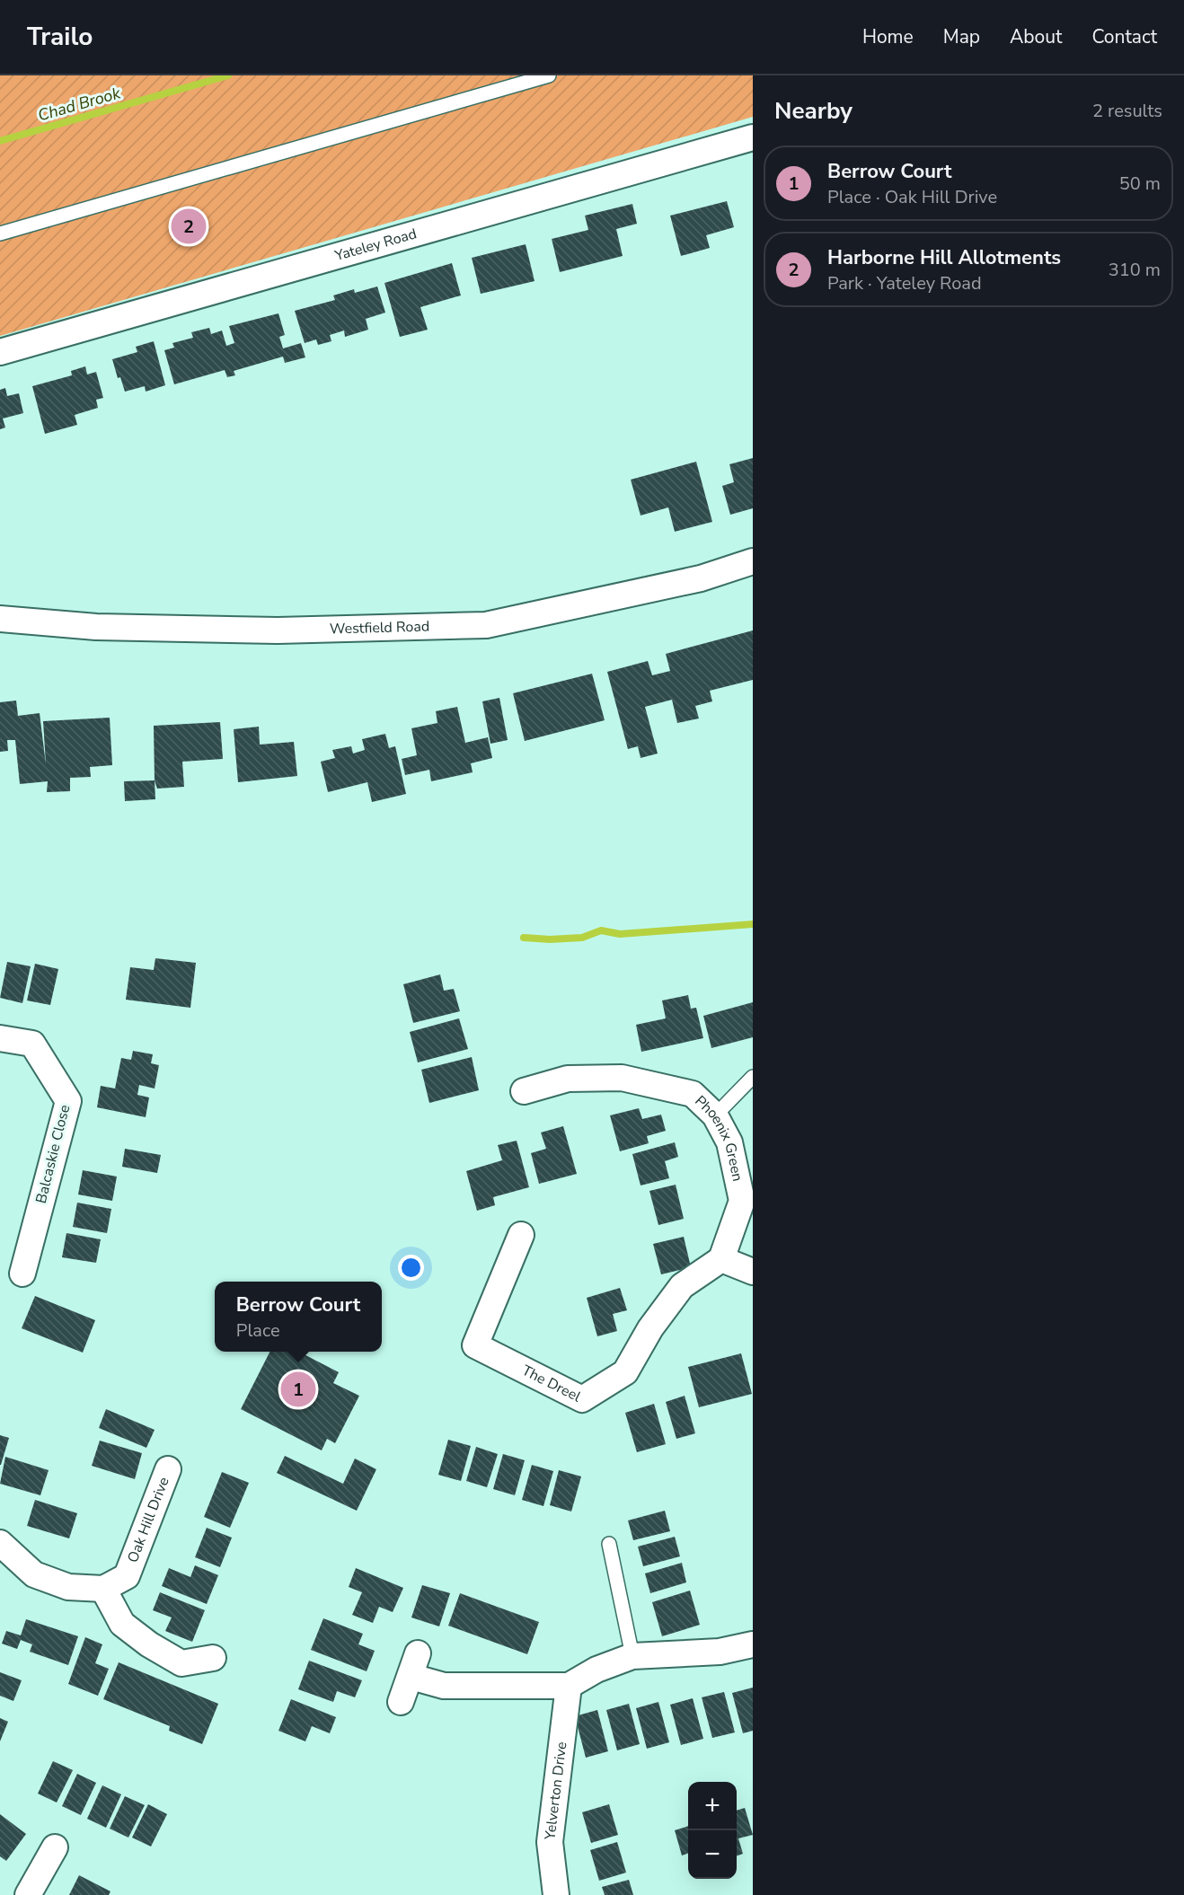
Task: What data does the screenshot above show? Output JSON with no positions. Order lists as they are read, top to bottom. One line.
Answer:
{"streets":{"street":["Yateley Road","Westfield Road","Phoenix Green","Balcaskie Close","The Dreel","Oak Hill Drive","Yelverton Drive"]},"crossings":[["Phoenix Green","The Dreel"]],"water":["Chad Brook"],"page":{"header":"Trailo","nav":["Home","Map","About","Contact"],"heading":["Nearby","2 results"],"list":[{"mark":"1","name":"Berrow Court","note":"Place · Oak Hill Drive","value":"50 m"},{"mark":"2","name":"Harborne Hill Allotments","note":"Park · Yateley Road","value":"310 m"}],"pins":["2","1"],"popup":["Berrow Court","Place"],"map_buttons":["+","−"]}}
